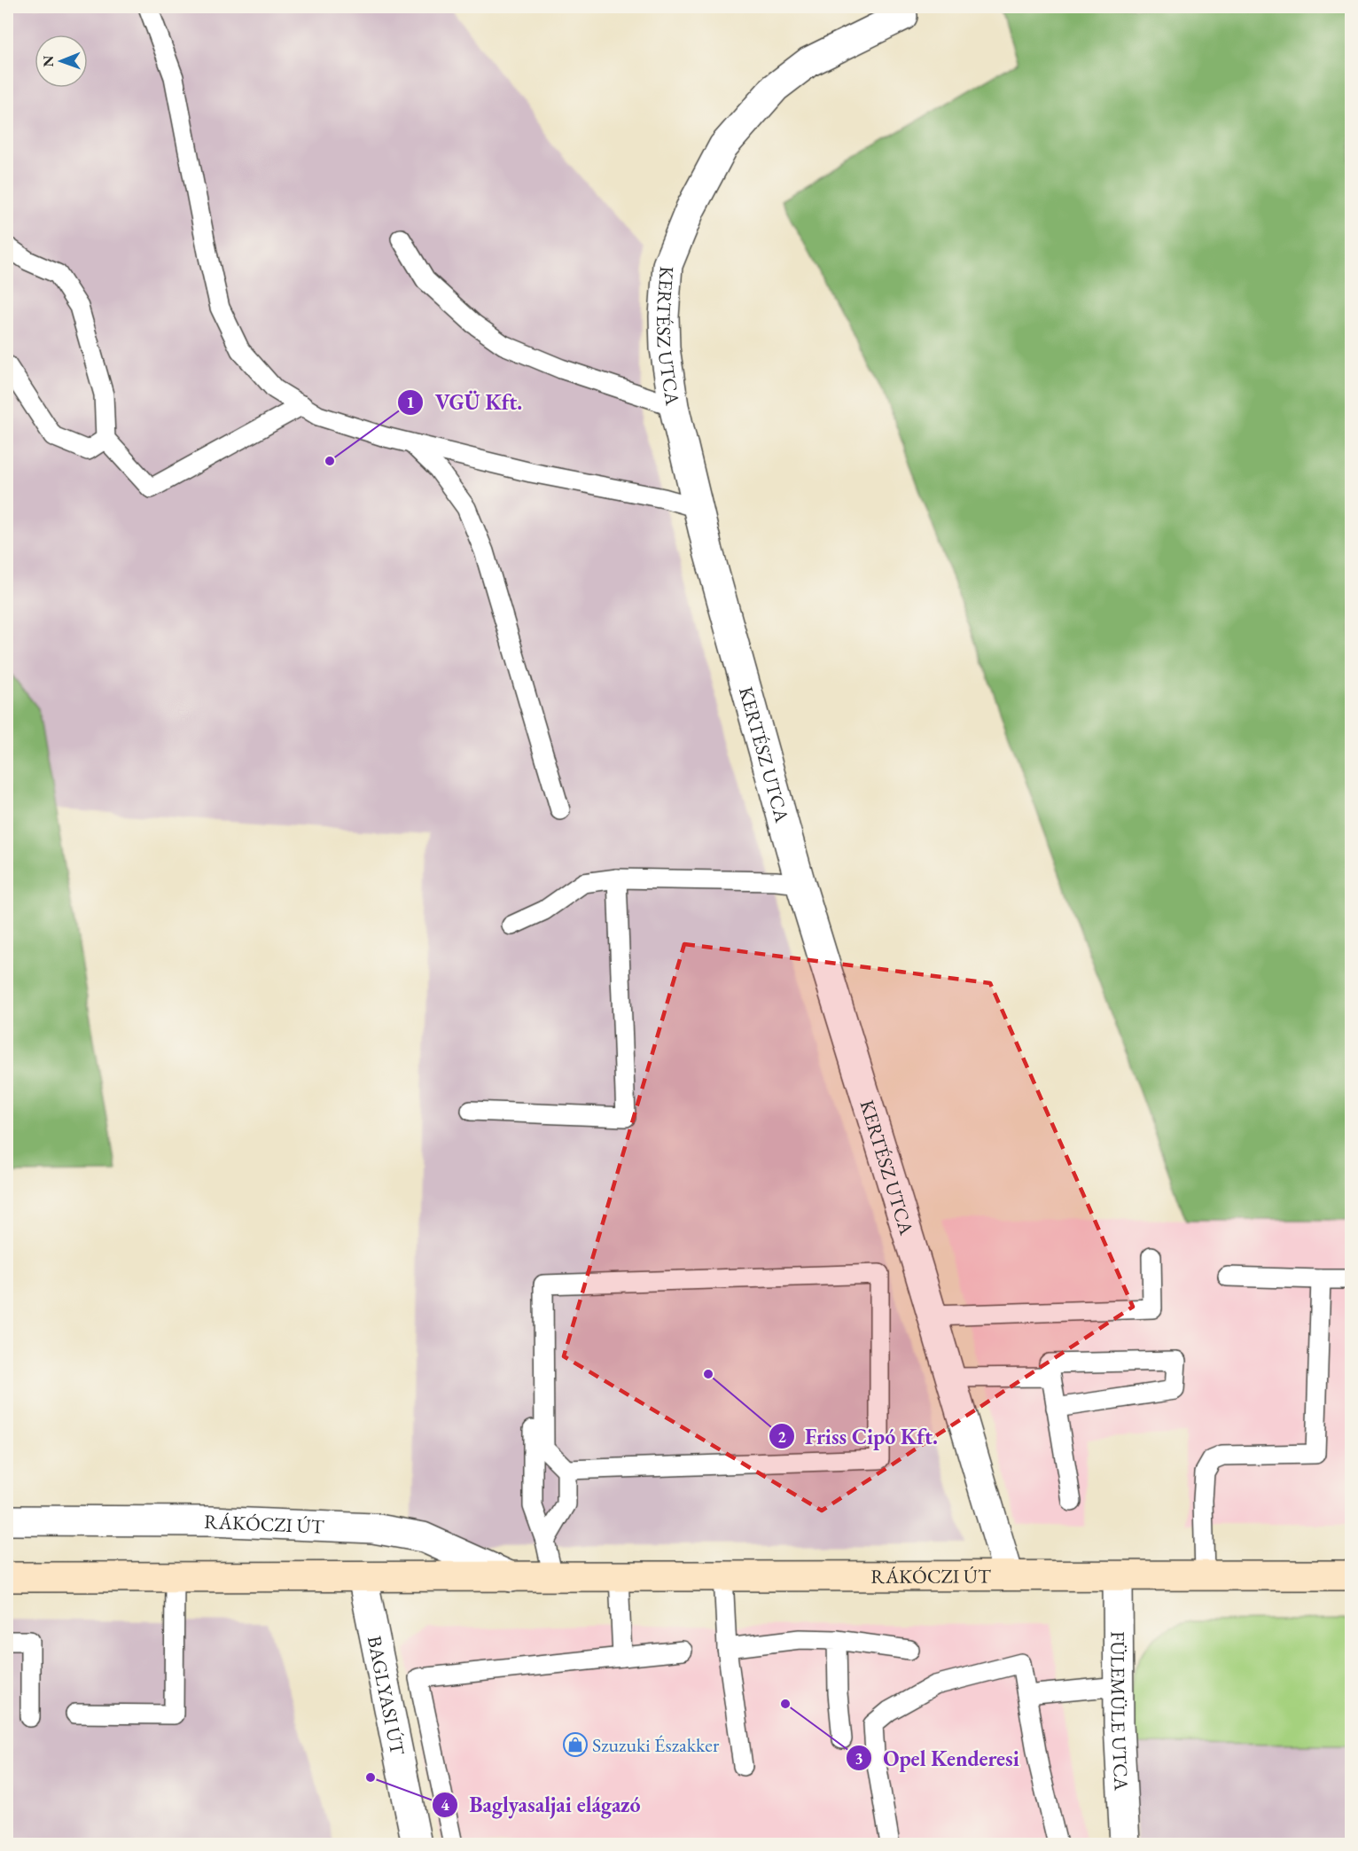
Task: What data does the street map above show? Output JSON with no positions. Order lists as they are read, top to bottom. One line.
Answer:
{"streets":{"main road":["RÁKÓCZI ÚT"],"street":["KERTÉSZ UTCA","BAGLYASI ÚT","FÜLEMÜLE UTCA"]},"crossings":[["KERTÉSZ UTCA","RÁKÓCZI ÚT"],["RÁKÓCZI ÚT","BAGLYASI ÚT"],["RÁKÓCZI ÚT","FÜLEMÜLE UTCA"]],"places":{"other":["VGÜ Kft.","Friss Cipó Kft.","Opel Kenderesi","Baglyasaljai elágazó"],"shop":["Szuzuki Északker"]},"north":"left"}
